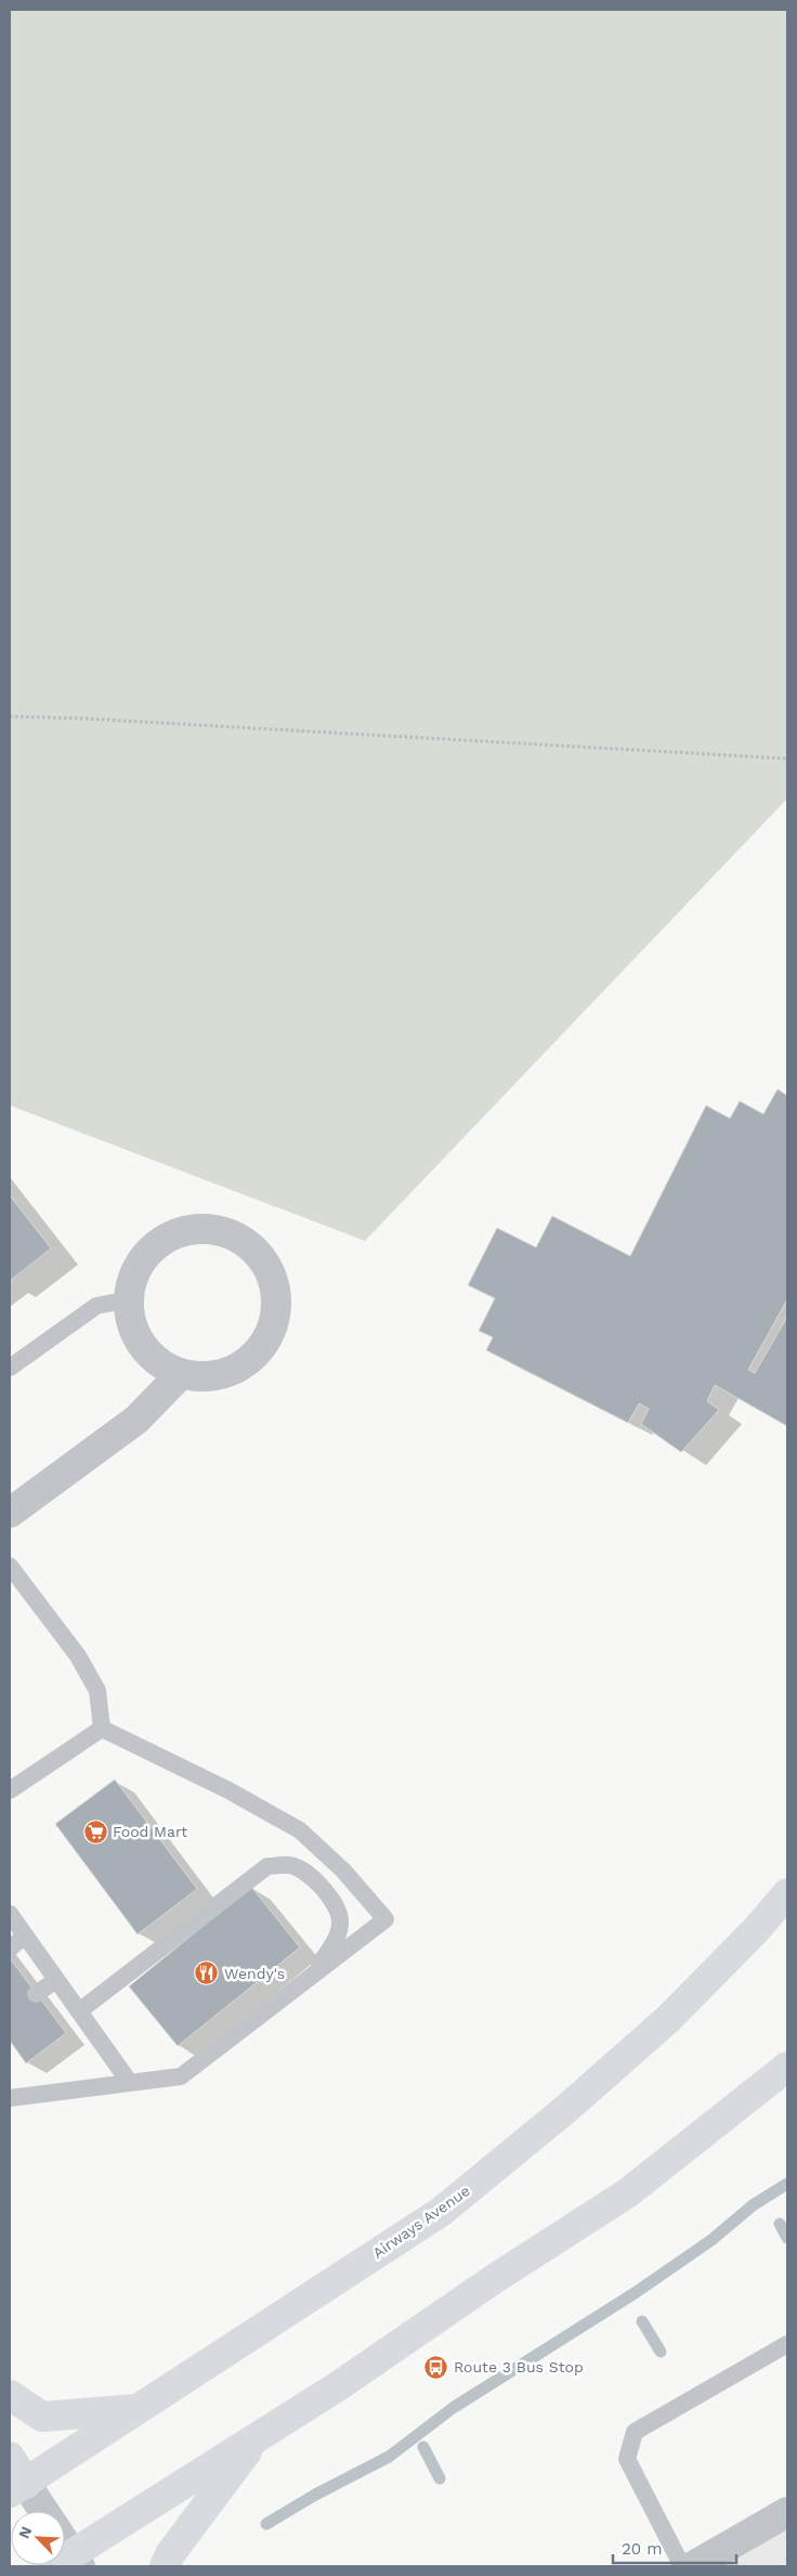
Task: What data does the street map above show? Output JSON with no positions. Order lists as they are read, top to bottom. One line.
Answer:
{"streets":{"main road":["Airways Avenue"]},"places":{"supermarket":["Food Mart"],"restaurant":["Wendy's"],"bus stop":["Route 3 Bus Stop"]},"scale_bar":"20 m","north":"top left"}
